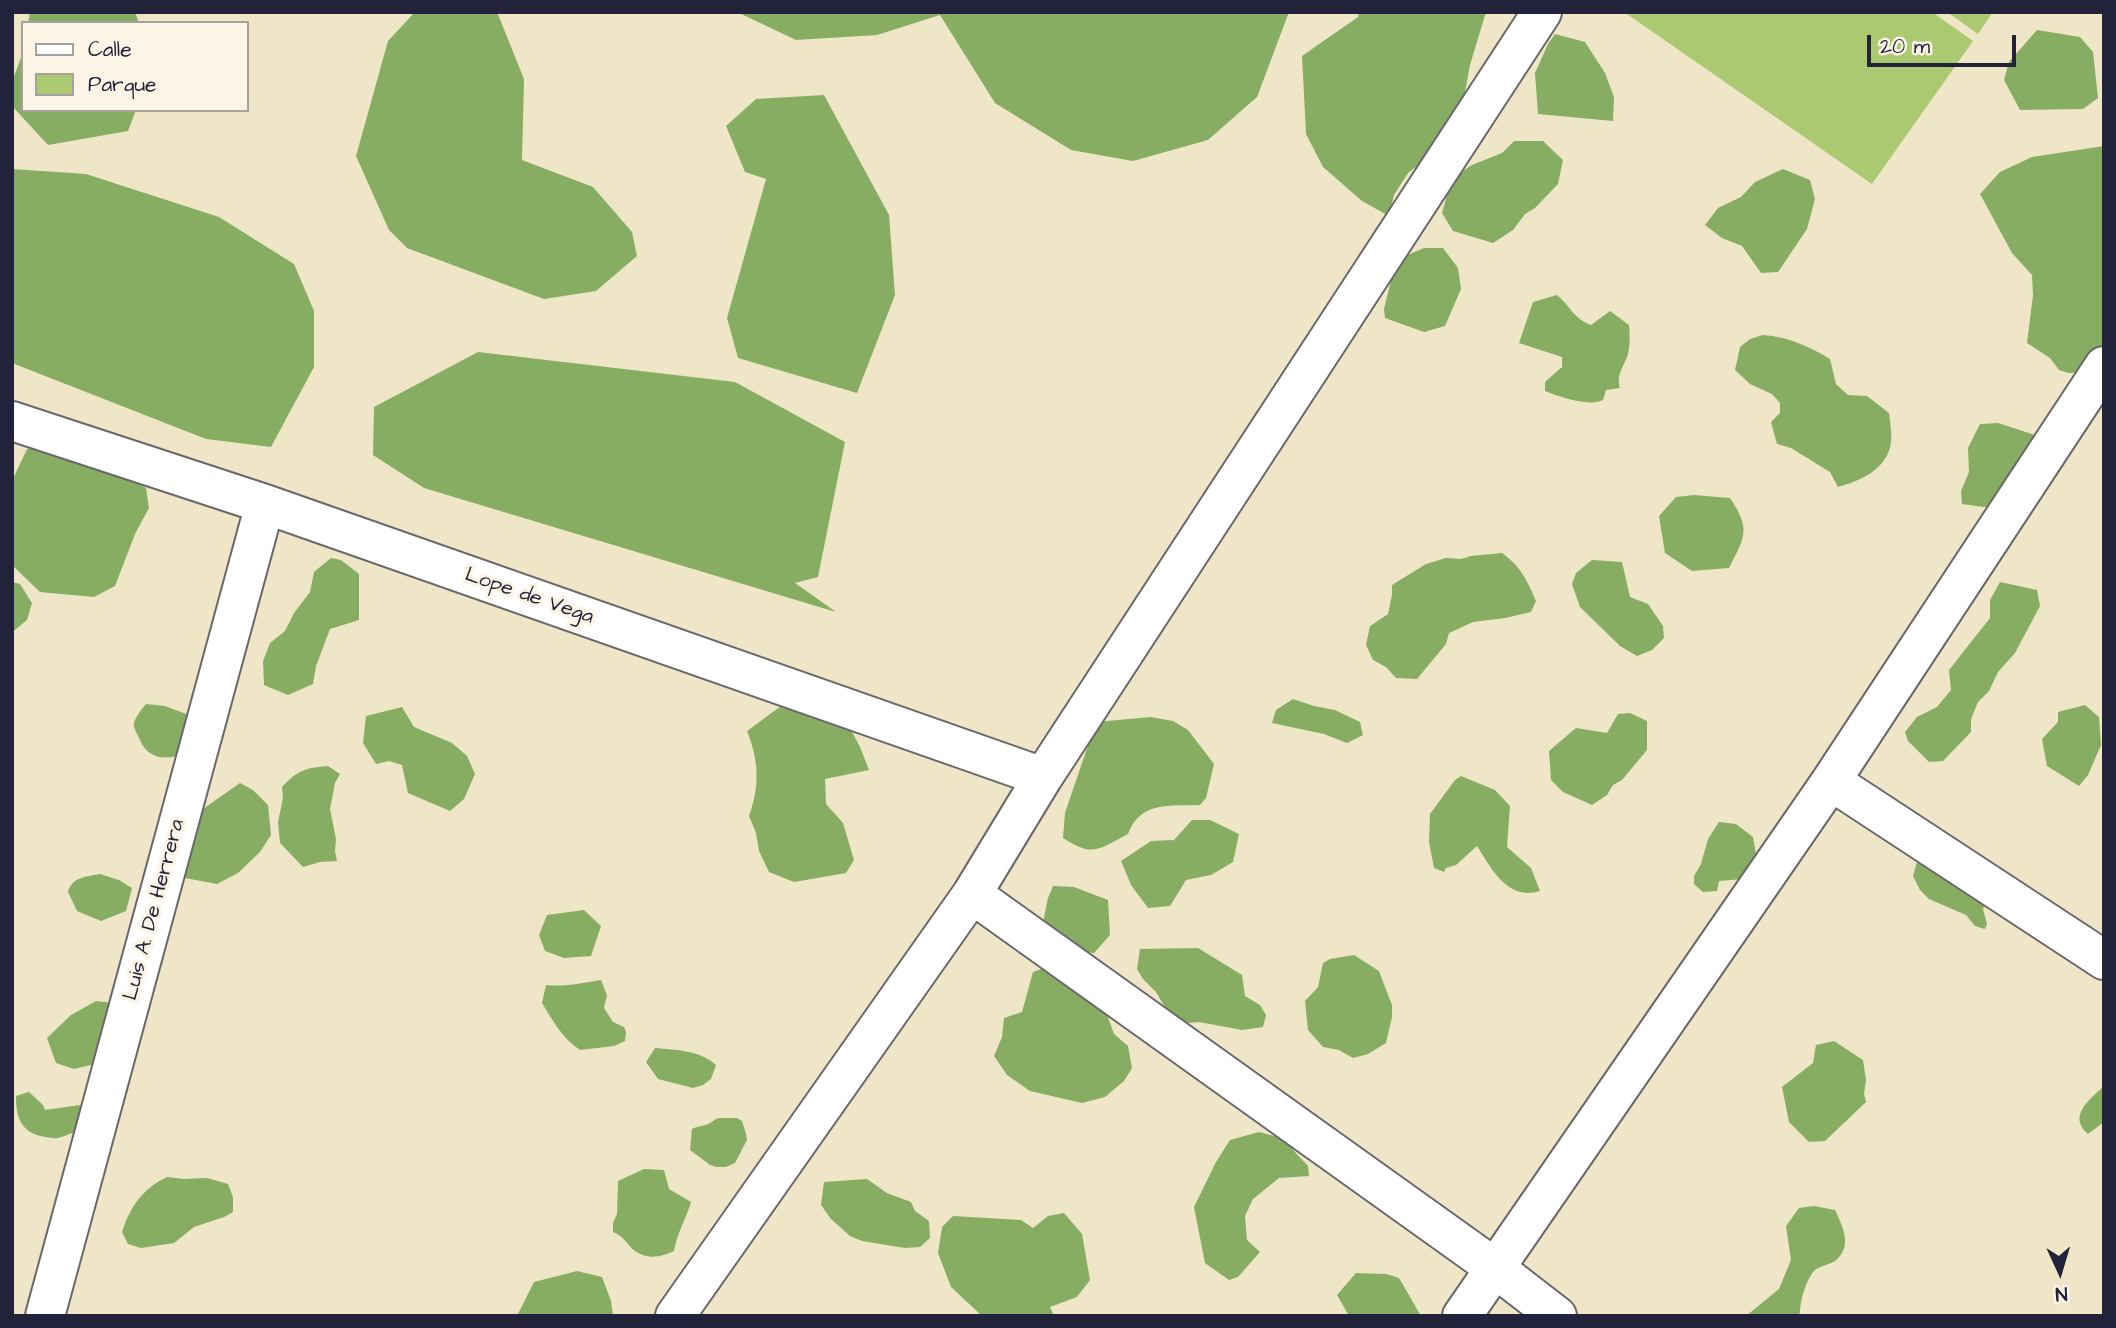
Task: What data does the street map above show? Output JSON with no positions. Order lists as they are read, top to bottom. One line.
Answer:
{"streets":{"street":["Lope de Vega","Luis A. De Herrera"]},"crossings":[["Lope de Vega","Luis A. De Herrera"]],"legend":["Calle","Parque"],"scale_bar":"20 m","north":"bottom"}
